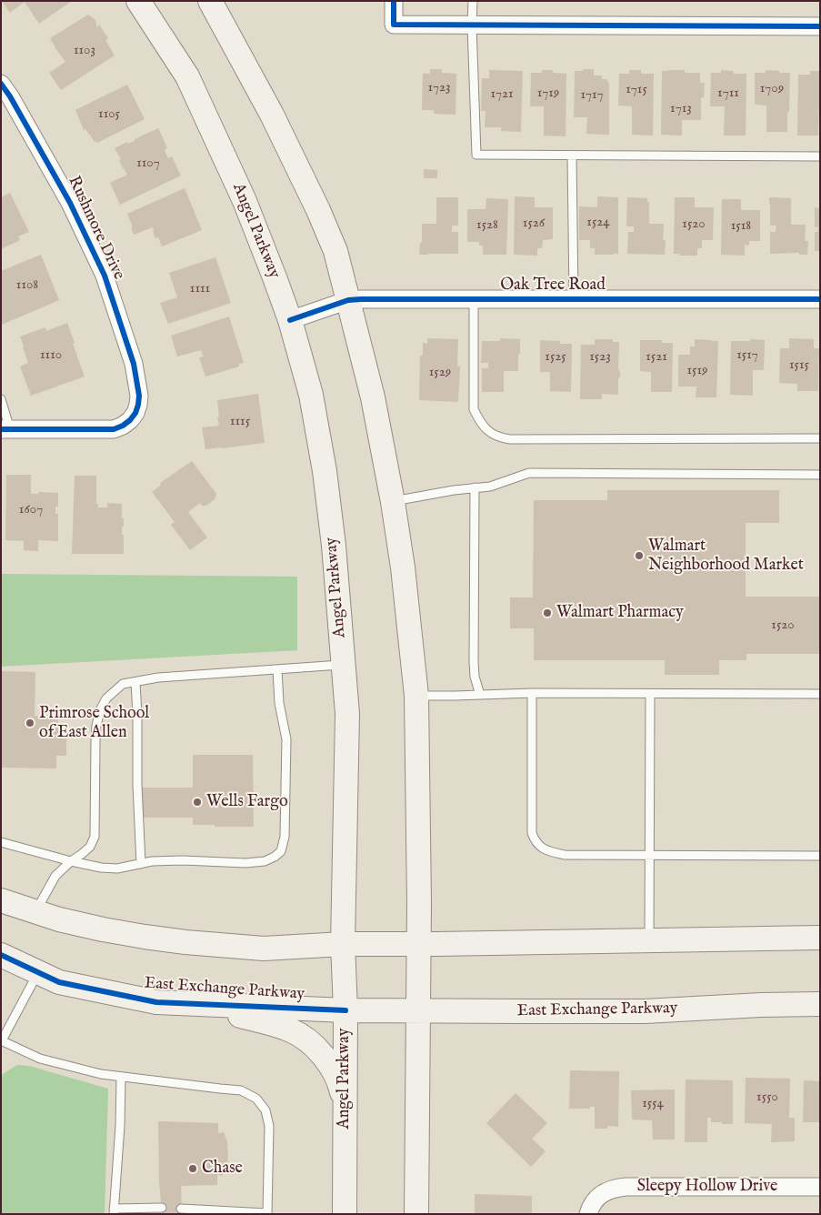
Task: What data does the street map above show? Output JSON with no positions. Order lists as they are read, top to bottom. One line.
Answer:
{"streets":{"main road":["Angel Parkway","East Exchange Parkway"],"street":["Rushmore Drive","Oak Tree Road","Sleepy Hollow Drive"]},"crossings":[["Angel Parkway","Oak Tree Road"],["Angel Parkway","East Exchange Parkway"]],"places":["Walmart Neighborhood Market","Walmart Pharmacy","Primrose School of East Allen","Wells Fargo","Chase"],"house_numbers":["1103","1723","1709","1715","1719","1711","1721","1717","1713","1105","1107","1524","1526","1520","1528","1518","1108","1111","1110","1517","1525","1523","1521","1515","1519","1529","1115","1607","1520","1550","1554"]}
